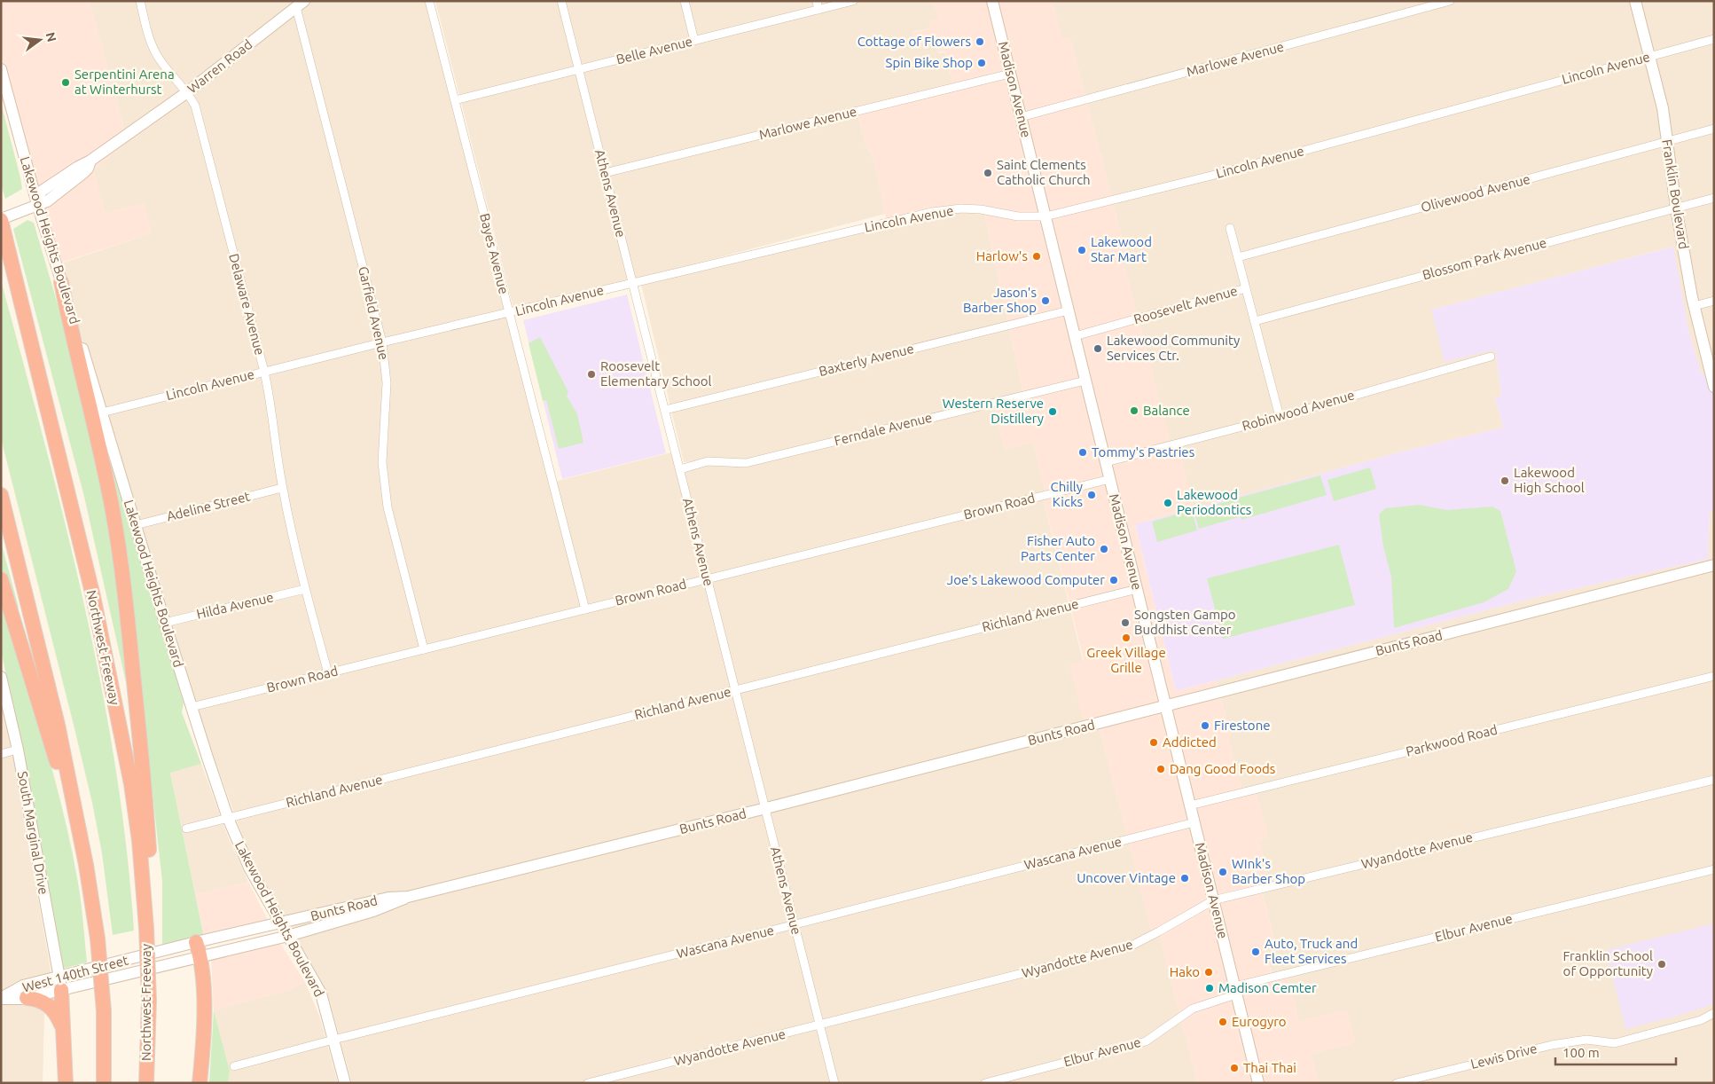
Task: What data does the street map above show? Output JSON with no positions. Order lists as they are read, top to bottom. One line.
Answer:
{"streets":{"highway":["Northwest Freeway"],"main road":["Warren Road","Madison Avenue","Franklin Boulevard","Lakewood Heights Boulevard","Bunts Road","South Marginal Drive","West 140th Street"],"street":["Belle Avenue","Marlowe Avenue","Lincoln Avenue","Athens Avenue","Olivewood Avenue","Bayes Avenue","Blossom Park Avenue","Delaware Avenue","Roosevelt Avenue","Garfield Avenue","Baxterly Avenue","Robinwood Avenue","Ferndale Avenue","Adeline Street","Brown Road","Hilda Avenue","Richland Avenue","Parkwood Road","Wyandotte Avenue","Wascana Avenue","Elbur Avenue","Lewis Drive"]},"crossings":[["Belle Avenue","Athens Avenue"],["Belle Avenue","Bayes Avenue"],["Marlowe Avenue","Madison Avenue"],["Marlowe Avenue","Athens Avenue"],["Warren Road","Lakewood Heights Boulevard"],["Warren Road","Delaware Avenue"],["Warren Road","Garfield Avenue"],["Lincoln Avenue","Madison Avenue"],["Lincoln Avenue","Athens Avenue"],["Lincoln Avenue","Franklin Boulevard"],["Lincoln Avenue","Lakewood Heights Boulevard"],["Lincoln Avenue","Bayes Avenue"],["Lincoln Avenue","Delaware Avenue"],["Lincoln Avenue","Garfield Avenue"],["Madison Avenue","Roosevelt Avenue"],["Madison Avenue","Baxterly Avenue"],["Madison Avenue","Robinwood Avenue"],["Madison Avenue","Ferndale Avenue"],["Madison Avenue","Brown Road"],["Madison Avenue","Richland Avenue"],["Madison Avenue","Bunts Road"],["Madison Avenue","Parkwood Road"],["Madison Avenue","Wyandotte Avenue"],["Madison Avenue","Wascana Avenue"],["Madison Avenue","Elbur Avenue"],["Athens Avenue","Baxterly Avenue"],["Athens Avenue","Ferndale Avenue"],["Athens Avenue","Brown Road"],["Athens Avenue","Richland Avenue"],["Athens Avenue","Bunts Road"],["Athens Avenue","Wyandotte Avenue"],["Athens Avenue","Wascana Avenue"],["Olivewood Avenue","Franklin Boulevard"],["Franklin Boulevard","Blossom Park Avenue"],["Lakewood Heights Boulevard","Adeline Street"],["Lakewood Heights Boulevard","Brown Road"],["Lakewood Heights Boulevard","Hilda Avenue"],["Lakewood Heights Boulevard","Richland Avenue"],["Lakewood Heights Boulevard","Bunts Road"],["Lakewood Heights Boulevard","Wascana Avenue"],["Lakewood Heights Boulevard","West 140th Street"],["Bayes Avenue","Brown Road"],["Delaware Avenue","Adeline Street"],["Delaware Avenue","Brown Road"],["Delaware Avenue","Hilda Avenue"],["Garfield Avenue","Brown Road"],["Bunts Road","West 140th Street"],["South Marginal Drive","West 140th Street"]],"places":["Cottage of Flowers","Spin Bike Shop","Serpentini Arena at Winterhurst","Saint Clements Catholic Church","Lakewood Star Mart","Harlow's","Jason's Barber Shop","Lakewood Community Services Ctr.","Roosevelt Elementary School","Balance","Western Reserve Distillery","Tommy's Pastries","Lakewood High School","Chilly Kicks","Lakewood Periodontics","Fisher Auto Parts Center","Joe's Lakewood Computer","Songsten Gampo Buddhist Center","Greek Village Grille","Firestone","Addicted","Dang Good Foods","WInk's Barber Shop","Uncover Vintage","Auto, Truck and Fleet Services","Franklin School of Opportunity","Hako","Madison Cemter","Eurogyro","Thai Thai"],"scale_bar":"100 m","north":"right"}
